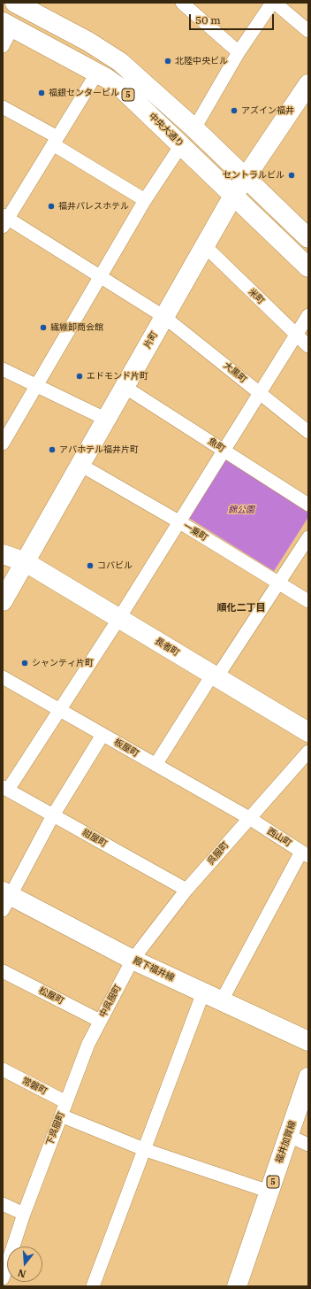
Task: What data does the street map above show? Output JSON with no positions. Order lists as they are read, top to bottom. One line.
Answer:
{"streets":{"main road":["5","中央大通り","片町","長者町","殿下福井線","福井加賀線"],"street":["米町","大黒町","魚町","一乗町","板屋町","西山町","紺屋町","呉服町","松屋町","中呉服町","常磐町","下呉服町"]},"crossings":[["5","片町"],["中央大通り","片町"],["米町","片町"],["片町","大黒町"],["片町","魚町"],["片町","一乗町"],["片町","長者町"],["板屋町","西山町"],["板屋町","呉服町"],["西山町","呉服町"],["紺屋町","呉服町"],["呉服町","殿下福井線"],["呉服町","中呉服町"],["殿下福井線","中呉服町"],["松屋町","中呉服町"],["中呉服町","下呉服町"],["常磐町","下呉服町"]],"districts":["順化二丁目"],"parks":["錦公園"],"places":["北陸中央ビル","福銀センタービル","アズイン福井","セントラルビル","福井パレスホテル","繊維卸商会館","エドモンド片町","アパホテル福井片町","コパビル","シャンティ片町"],"scale_bar":"50 m","north":"bottom"}
